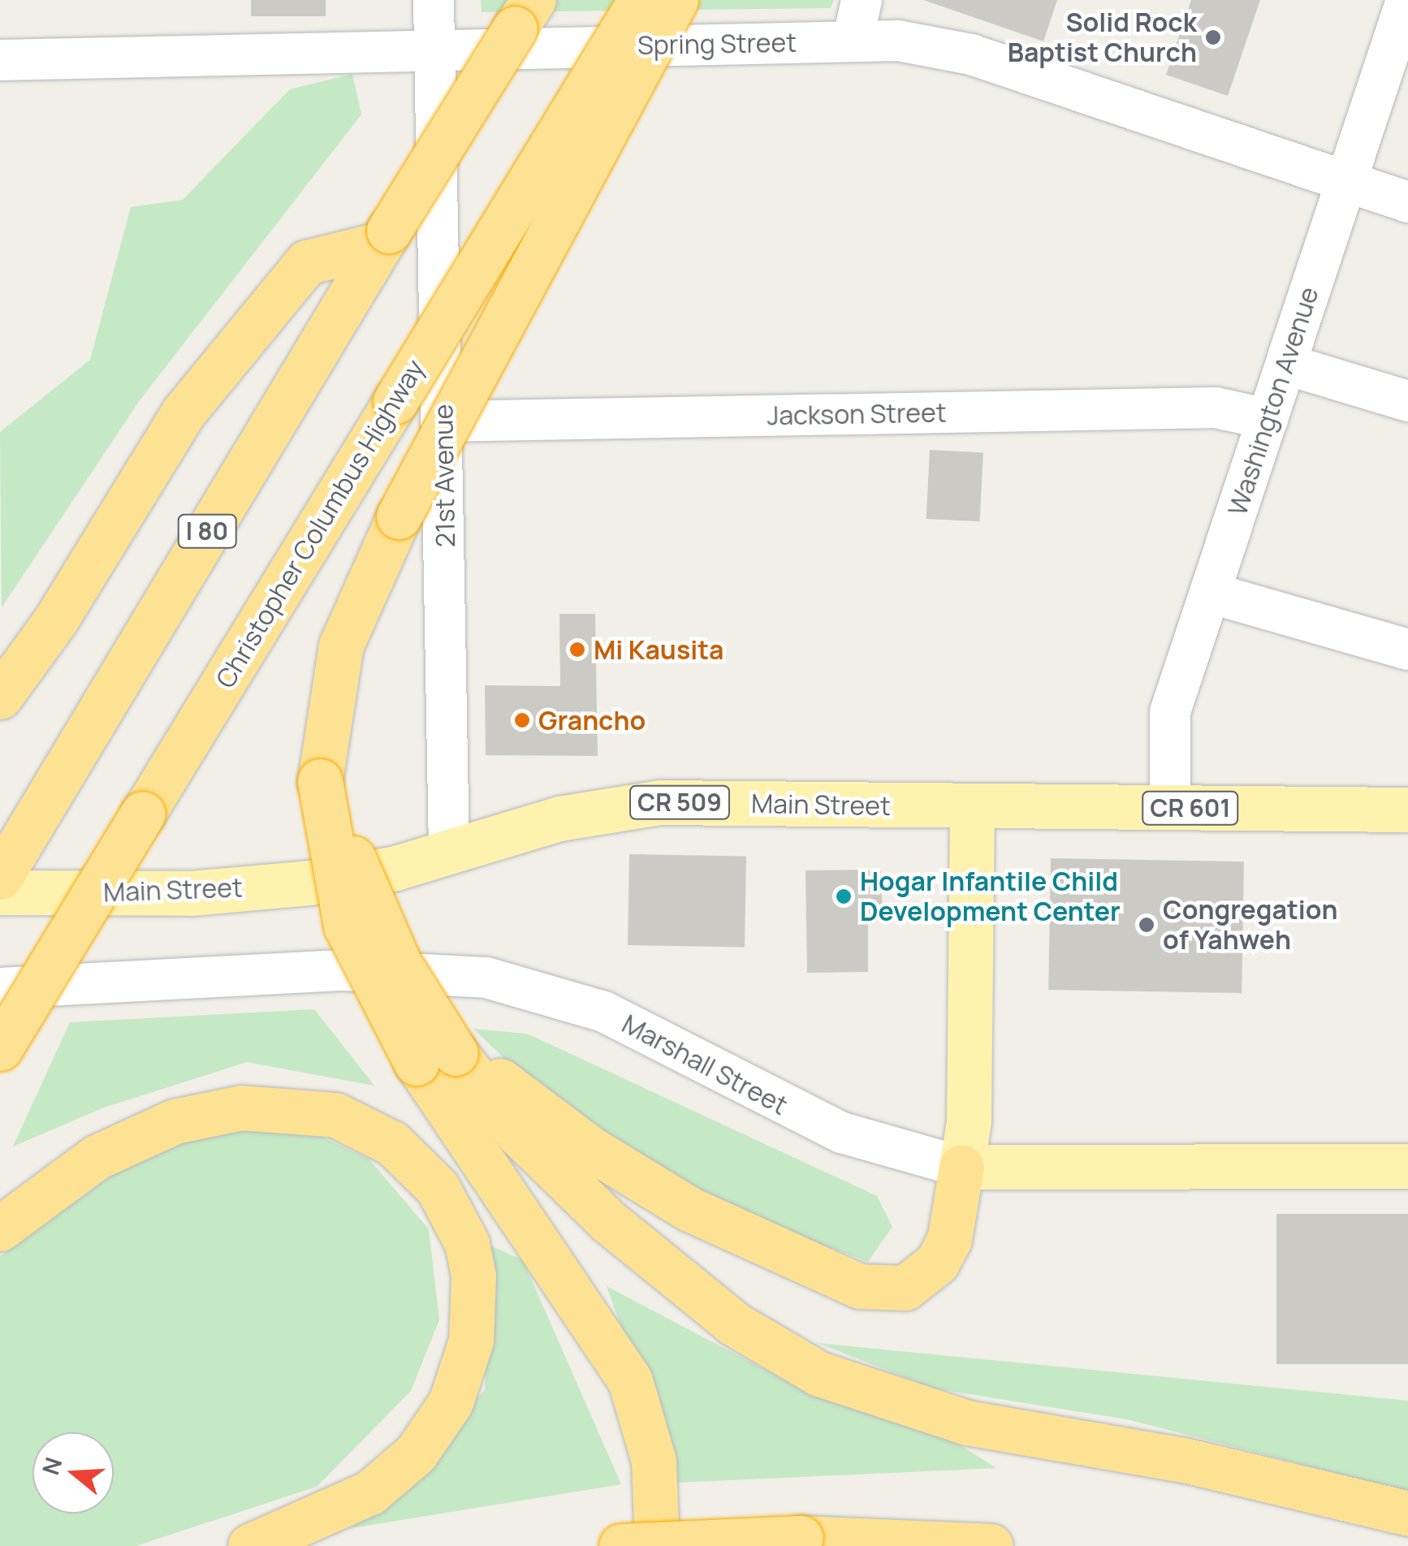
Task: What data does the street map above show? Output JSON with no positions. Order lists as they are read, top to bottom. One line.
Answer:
{"streets":{"highway":["Christopher Columbus Highway","I 80"],"main road":["CR 509","Main Street","CR 601","Marshall Street"],"street":["Spring Street","Washington Avenue","Jackson Street","21st Avenue"]},"crossings":[["Spring Street","Washington Avenue"],["Spring Street","21st Avenue"],["Washington Avenue","Jackson Street"],["Washington Avenue","Main Street"],["Jackson Street","21st Avenue"],["21st Avenue","Main Street"]],"places":["Solid Rock Baptist Church","Mi Kausita","Grancho","Hogar Infantile Child Development Center","Congregation of Yahweh"],"north":"left"}
